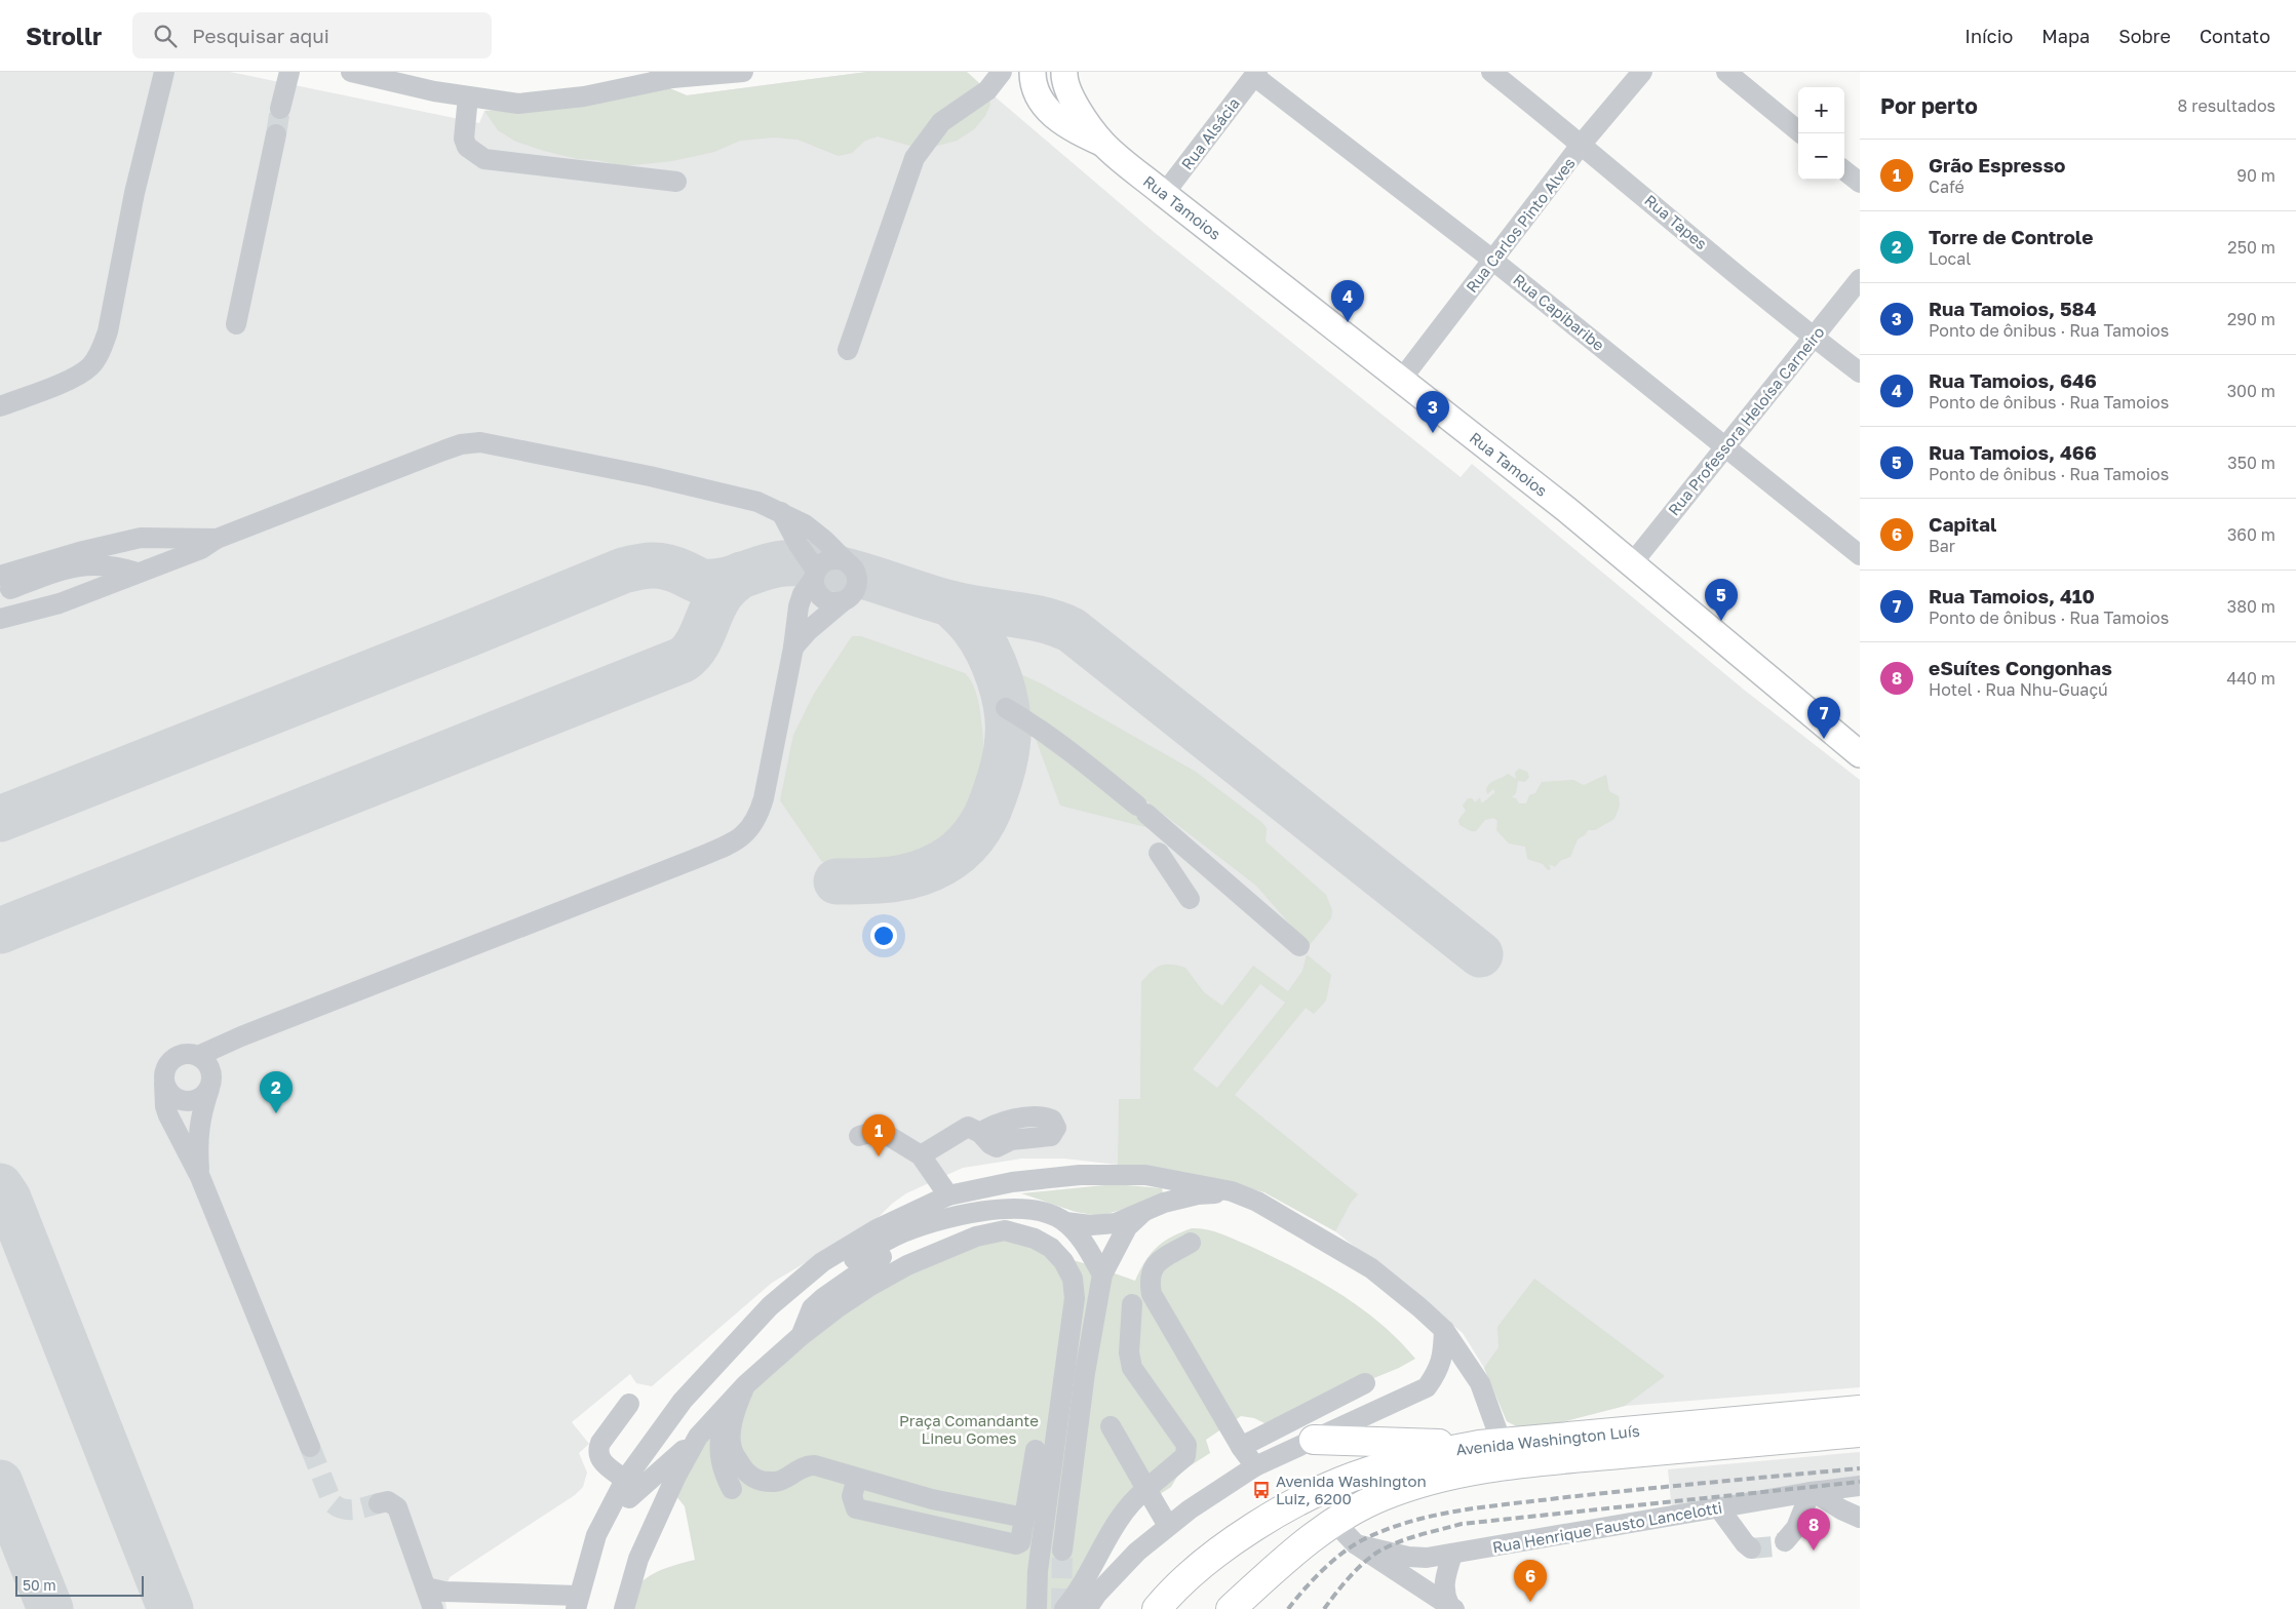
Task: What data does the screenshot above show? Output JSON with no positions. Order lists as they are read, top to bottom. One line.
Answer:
{"streets":{"highway":["Avenida Washington Luís"],"main road":["Rua Tamoios"],"street":["Rua Alsácia","Rua Tapes","Rua Carlos Pinto Alves","Rua Capibaribe","Rua Professora Heloísa Carneiro","Rua Henrique Fausto Lancelotti"]},"crossings":[["Rua Alsácia","Rua Tamoios"],["Rua Alsácia","Rua Capibaribe"],["Rua Tamoios","Rua Carlos Pinto Alves"],["Rua Tamoios","Rua Professora Heloísa Carneiro"],["Rua Tapes","Rua Carlos Pinto Alves"],["Rua Tapes","Rua Professora Heloísa Carneiro"],["Rua Carlos Pinto Alves","Rua Capibaribe"],["Rua Capibaribe","Rua Professora Heloísa Carneiro"]],"parks":["Praça Comandante Lineu Gomes"],"places":{"bus stop":["Avenida Washington Luiz, 6200"]},"scale_bar":"50 m","page":{"header":"Strollr","search":"Pesquisar aqui","nav":["Início","Mapa","Sobre","Contato"],"heading":["Por perto","8 resultados"],"map_buttons":["+","−"],"list":[{"mark":"1","name":"Grão Espresso","note":"Café","value":"90 m"},{"mark":"2","name":"Torre de Controle","note":"Local","value":"250 m"},{"mark":"3","name":"Rua Tamoios, 584","note":"Ponto de ônibus · Rua Tamoios","value":"290 m"},{"mark":"4","name":"Rua Tamoios, 646","note":"Ponto de ônibus · Rua Tamoios","value":"300 m"},{"mark":"5","name":"Rua Tamoios, 466","note":"Ponto de ônibus · Rua Tamoios","value":"350 m"},{"mark":"6","name":"Capital","note":"Bar","value":"360 m"},{"mark":"7","name":"Rua Tamoios, 410","note":"Ponto de ônibus · Rua Tamoios","value":"380 m"},{"mark":"8","name":"eSuítes Congonhas","note":"Hotel · Rua Nhu-Guaçú","value":"440 m"}],"pins":["4","3","5","7","2","1","8","6"],"scale":"50 m"}}
